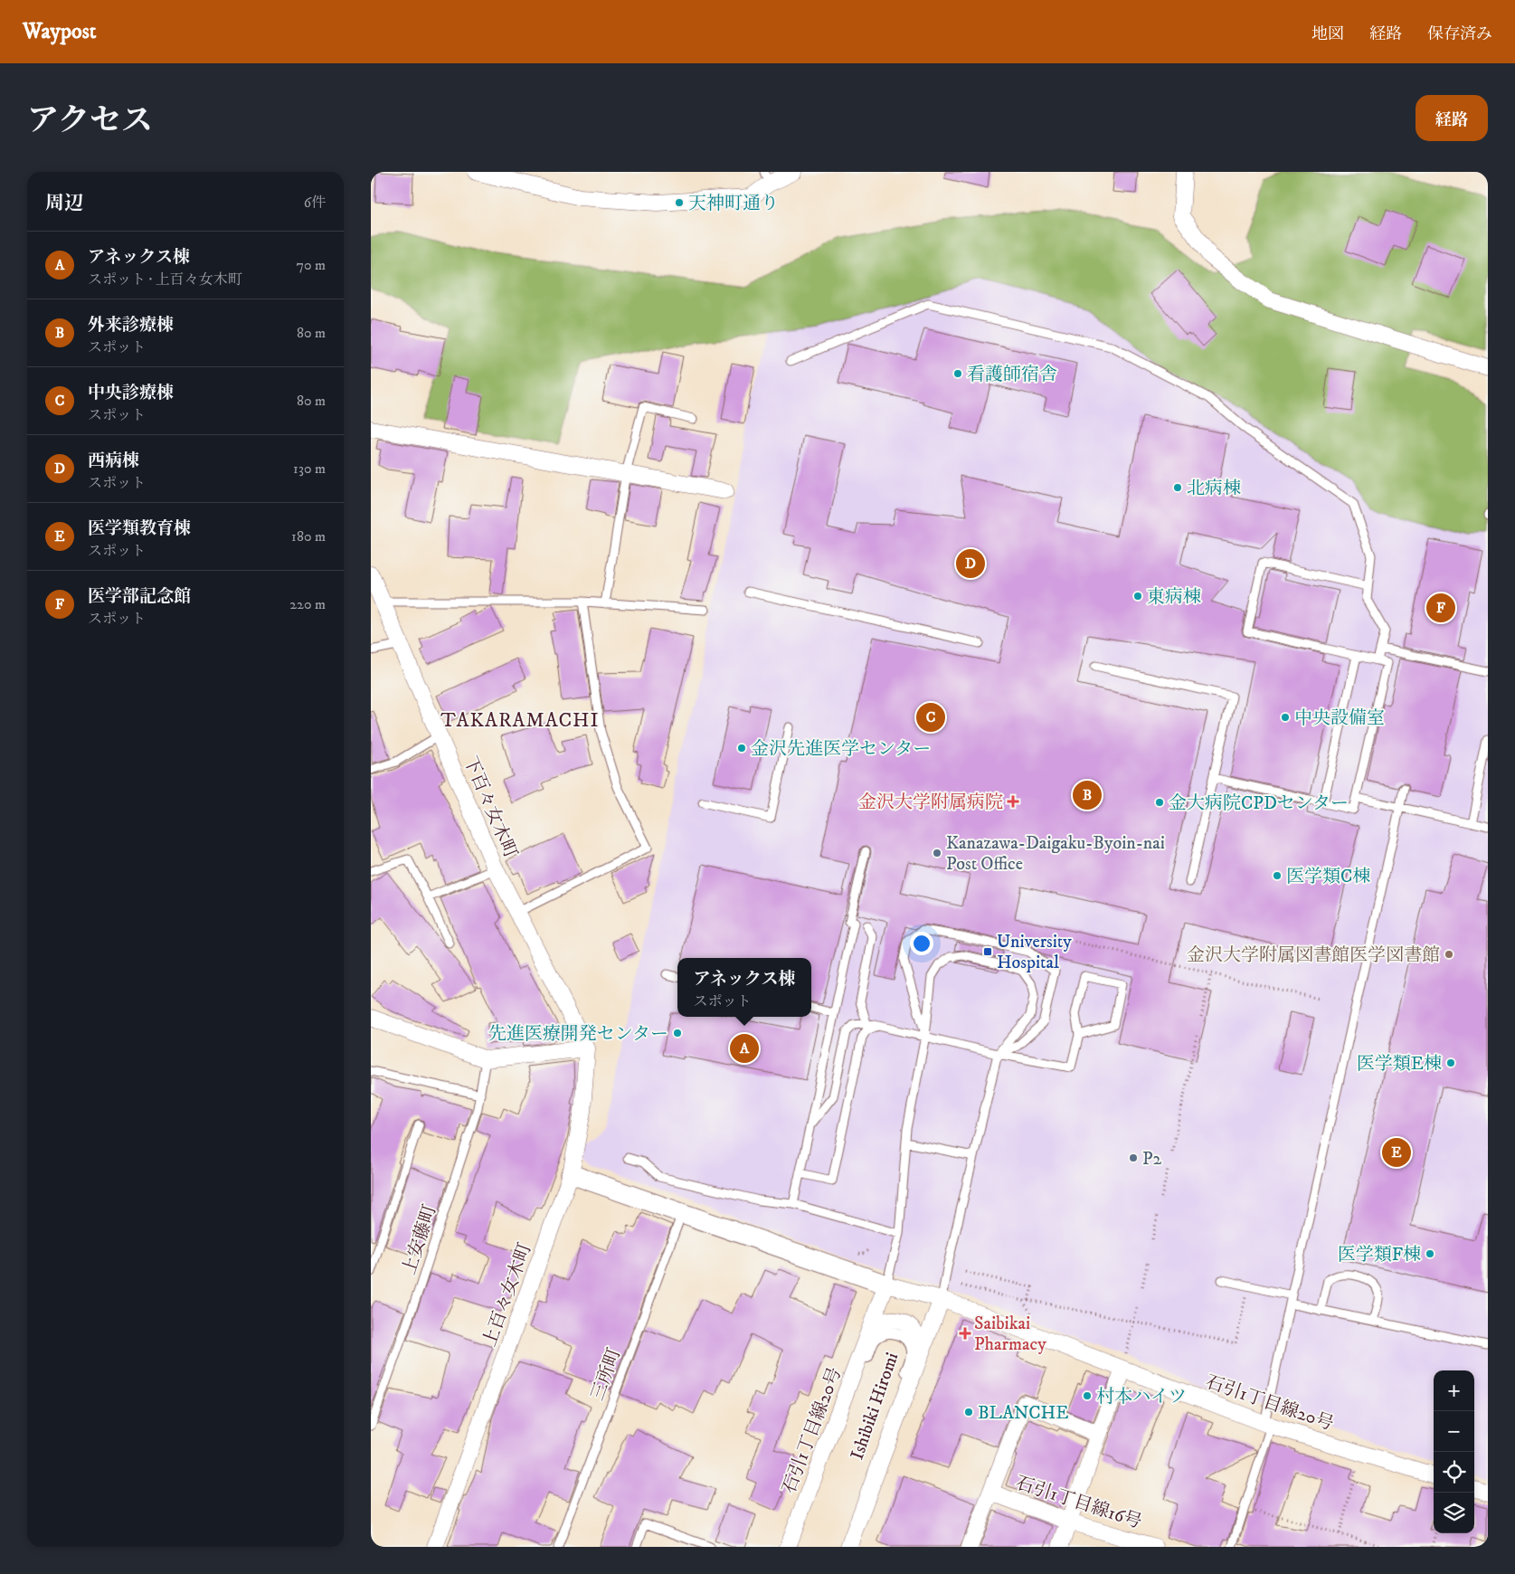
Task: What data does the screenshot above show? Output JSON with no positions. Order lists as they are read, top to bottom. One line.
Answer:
{"streets":{"street":["下百々女木町","上百々女木町","石引1丁目線20号","Ishibiki Hiromi","石引1丁目線16号"],"lane":["上安藤町","三所町"]},"crossings":[["下百々女木町","上百々女木町"]],"districts":["TAKARAMACHI"],"places":{"other":["天神町通り","看護師宿舎","北病棟","東病棟","中央設備室","金沢先進医学センター","金大病院CPDセンター","Kanazawa-Daigaku-Byoin-nai Post Office","医学類C棟","金沢大学附属図書館医学図書館","先進医療開発センター","医学類E棟","P2","医学類F棟","村本ハイツ","BLANCHE"],"health":["金沢大学附属病院","Saibikai Pharmacy"],"transit":["University Hospital"]},"page":{"header":"Waypost","nav":["地図","経路","保存済み"],"title":"アクセス","buttons":"経路","heading":["周辺","6件"],"list":[{"mark":"A","name":"アネックス棟","note":"スポット · 上百々女木町","value":"70 m"},{"mark":"B","name":"外来診療棟","note":"スポット","value":"80 m"},{"mark":"C","name":"中央診療棟","note":"スポット","value":"80 m"},{"mark":"D","name":"西病棟","note":"スポット","value":"130 m"},{"mark":"E","name":"医学類教育棟","note":"スポット","value":"180 m"},{"mark":"F","name":"医学部記念館","note":"スポット","value":"220 m"}],"pins":["D","F","C","B","A","E"],"popup":["アネックス棟","スポット"],"map_buttons":["+","−"]}}
